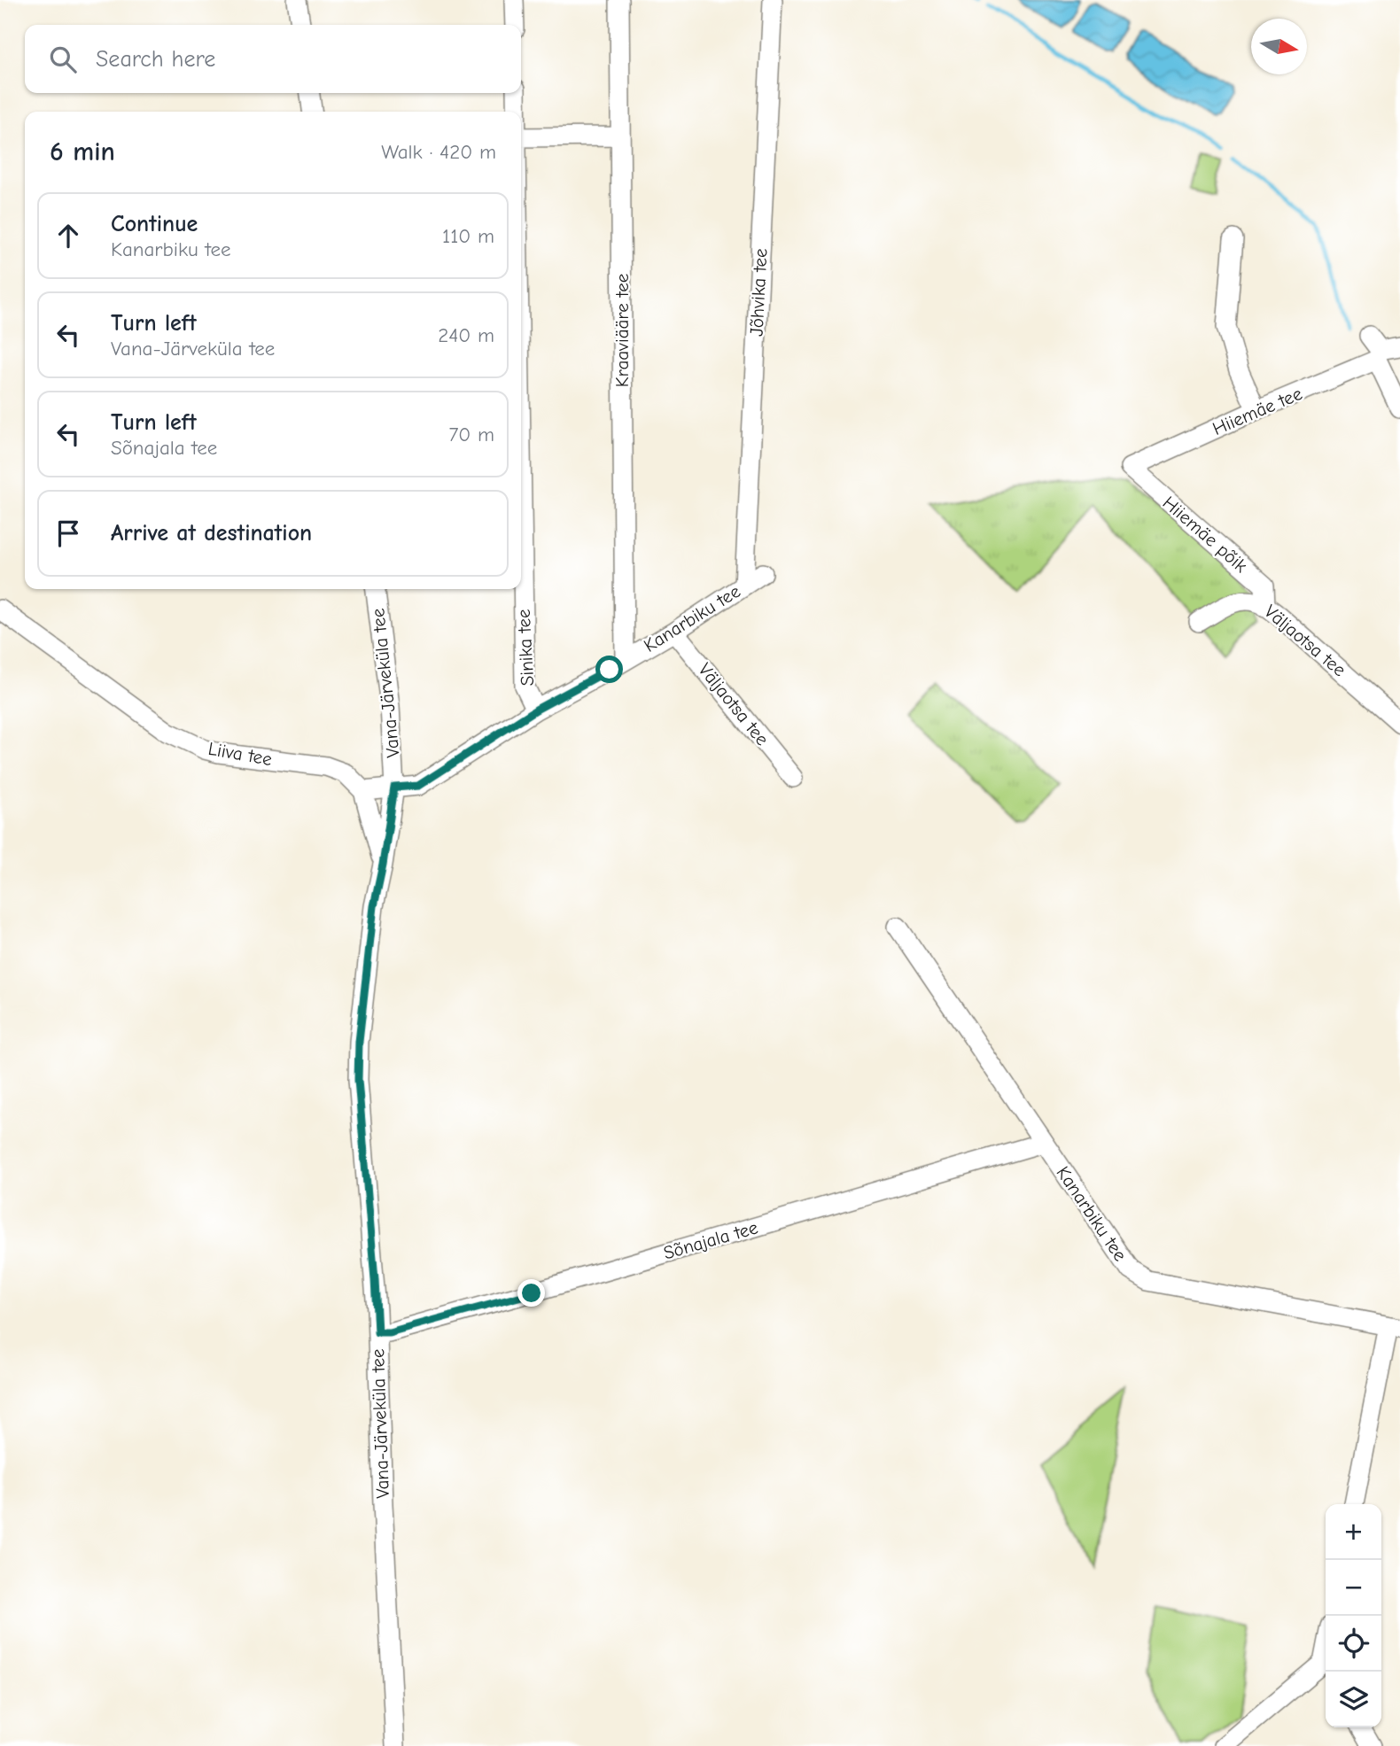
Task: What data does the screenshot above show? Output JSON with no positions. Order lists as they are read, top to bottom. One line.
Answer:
{"streets":{"street":["Jõhvika tee","Kraaviääre tee","Hiiemäe tee","Hiiemäe põik","Kanarbiku tee","Väljaotsa tee","Sinika tee","Vana-Järveküla tee","Liiva tee","Sõnajala tee"]},"crossings":[["Jõhvika tee","Kanarbiku tee"],["Kraaviääre tee","Kanarbiku tee"],["Hiiemäe tee","Hiiemäe põik"],["Hiiemäe põik","Väljaotsa tee"],["Kanarbiku tee","Väljaotsa tee"],["Kanarbiku tee","Sinika tee"],["Kanarbiku tee","Vana-Järveküla tee"],["Kanarbiku tee","Liiva tee"],["Kanarbiku tee","Sõnajala tee"],["Vana-Järveküla tee","Sõnajala tee"]],"north":"right","page":{"search":"Search here","heading":["6 min","Walk · 420 m"],"list":[["Continue","Kanarbiku tee","110 m"],["Turn left","Vana-Järveküla tee","240 m"],["Turn left","Sõnajala tee","70 m"],"Arrive at destination"],"map_buttons":["+","−"]}}
